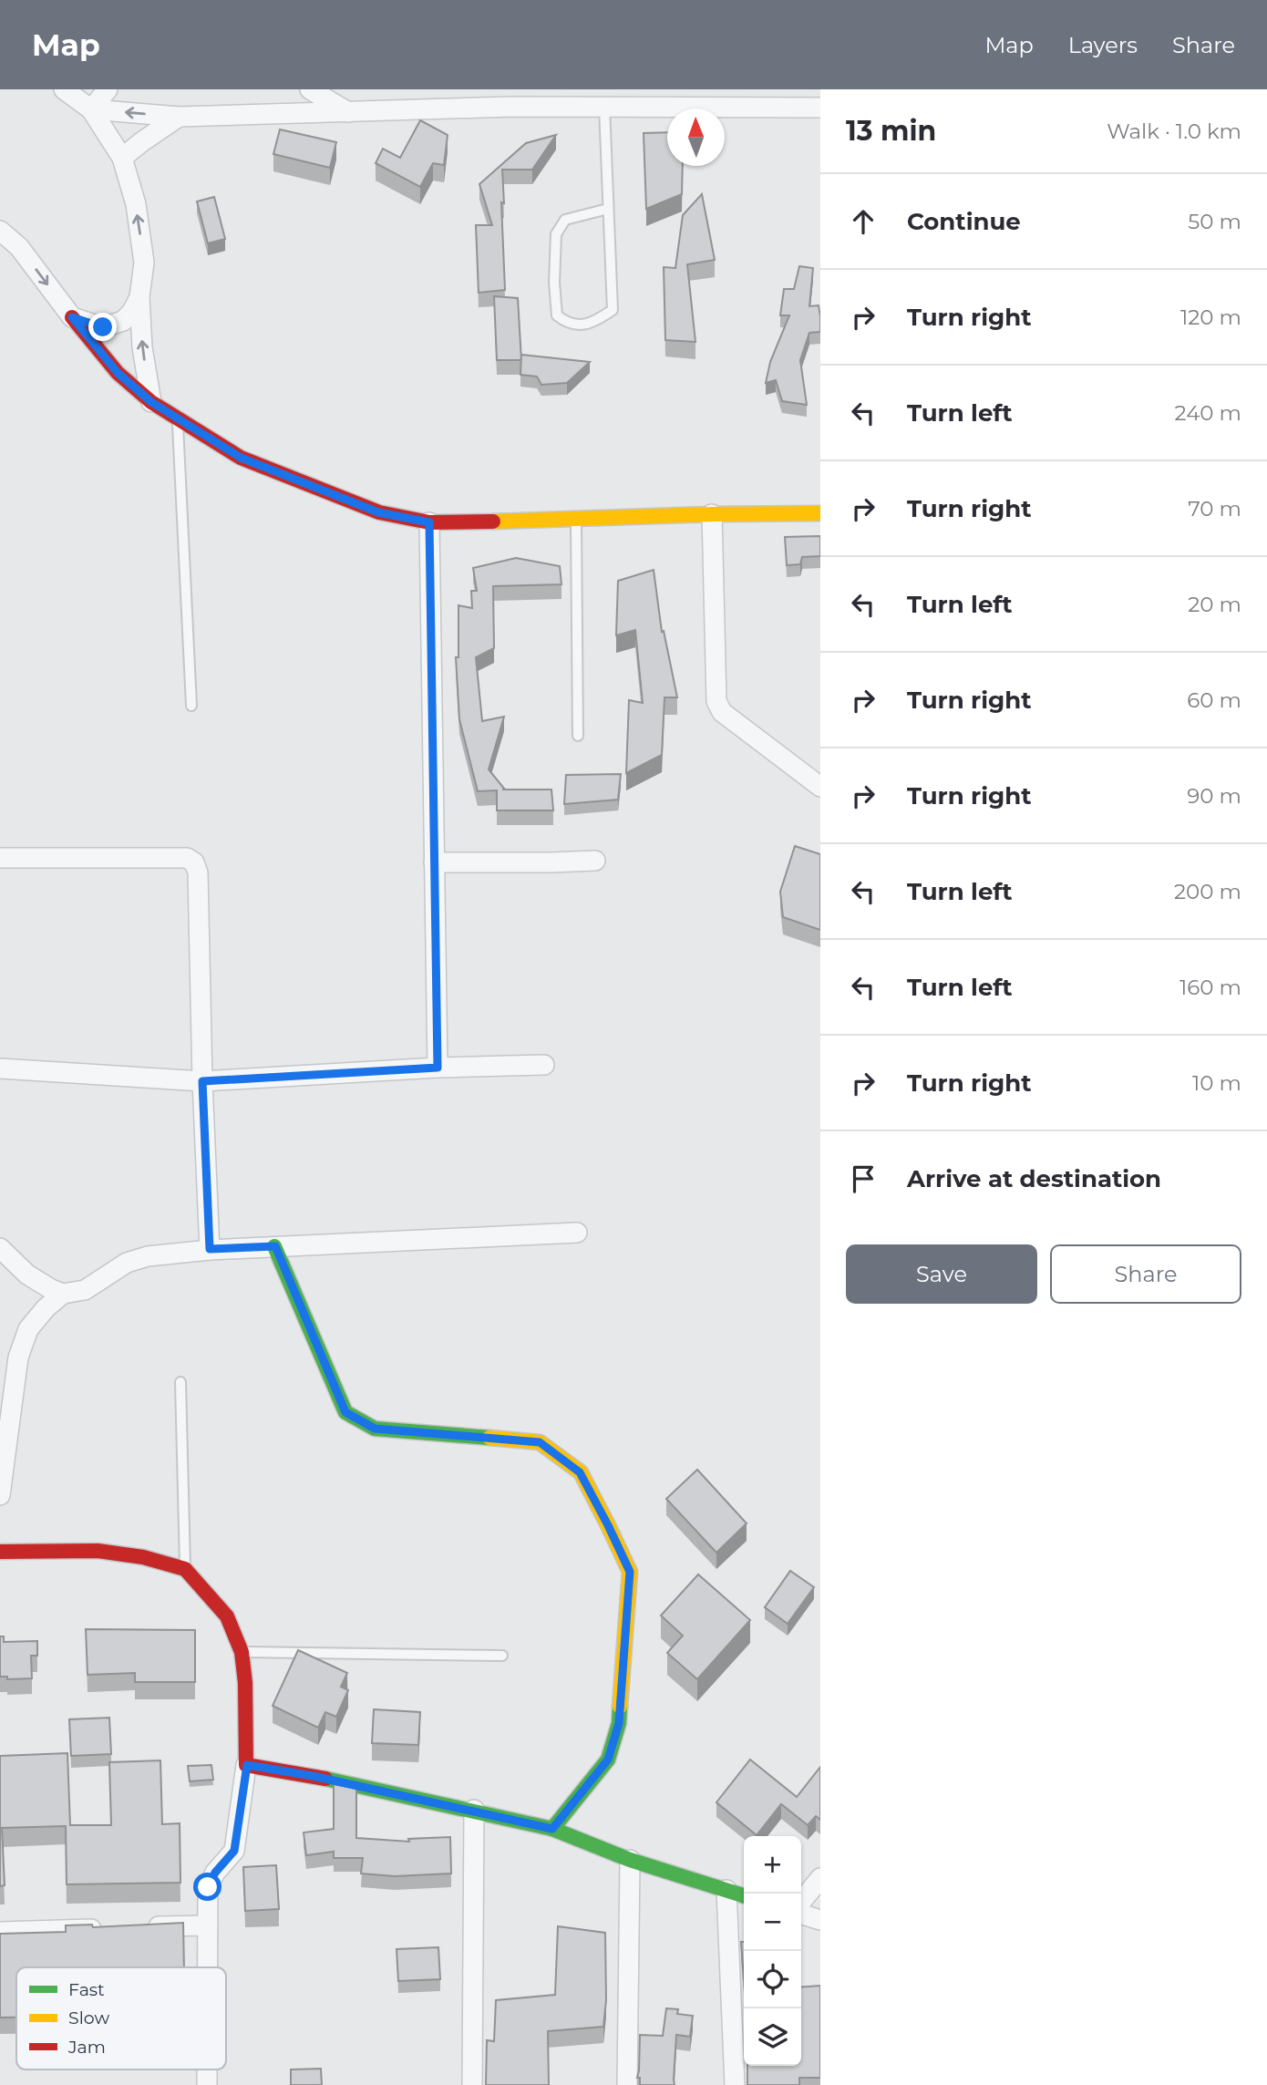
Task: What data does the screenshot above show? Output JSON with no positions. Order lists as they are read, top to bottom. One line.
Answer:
{"legend":["Fast","Slow","Jam"],"north":"top","page":{"header":"Map","nav":["Map","Layers","Share"],"heading":["13 min","Walk · 1.0 km"],"list":[["Continue","50 m"],["Turn right","120 m"],["Turn left","240 m"],["Turn right","70 m"],["Turn left","20 m"],["Turn right","60 m"],["Turn right","90 m"],["Turn left","200 m"],["Turn left","160 m"],["Turn right","10 m"],"Arrive at destination"],"buttons":["Save","Share"],"map_buttons":["+","−"]}}
